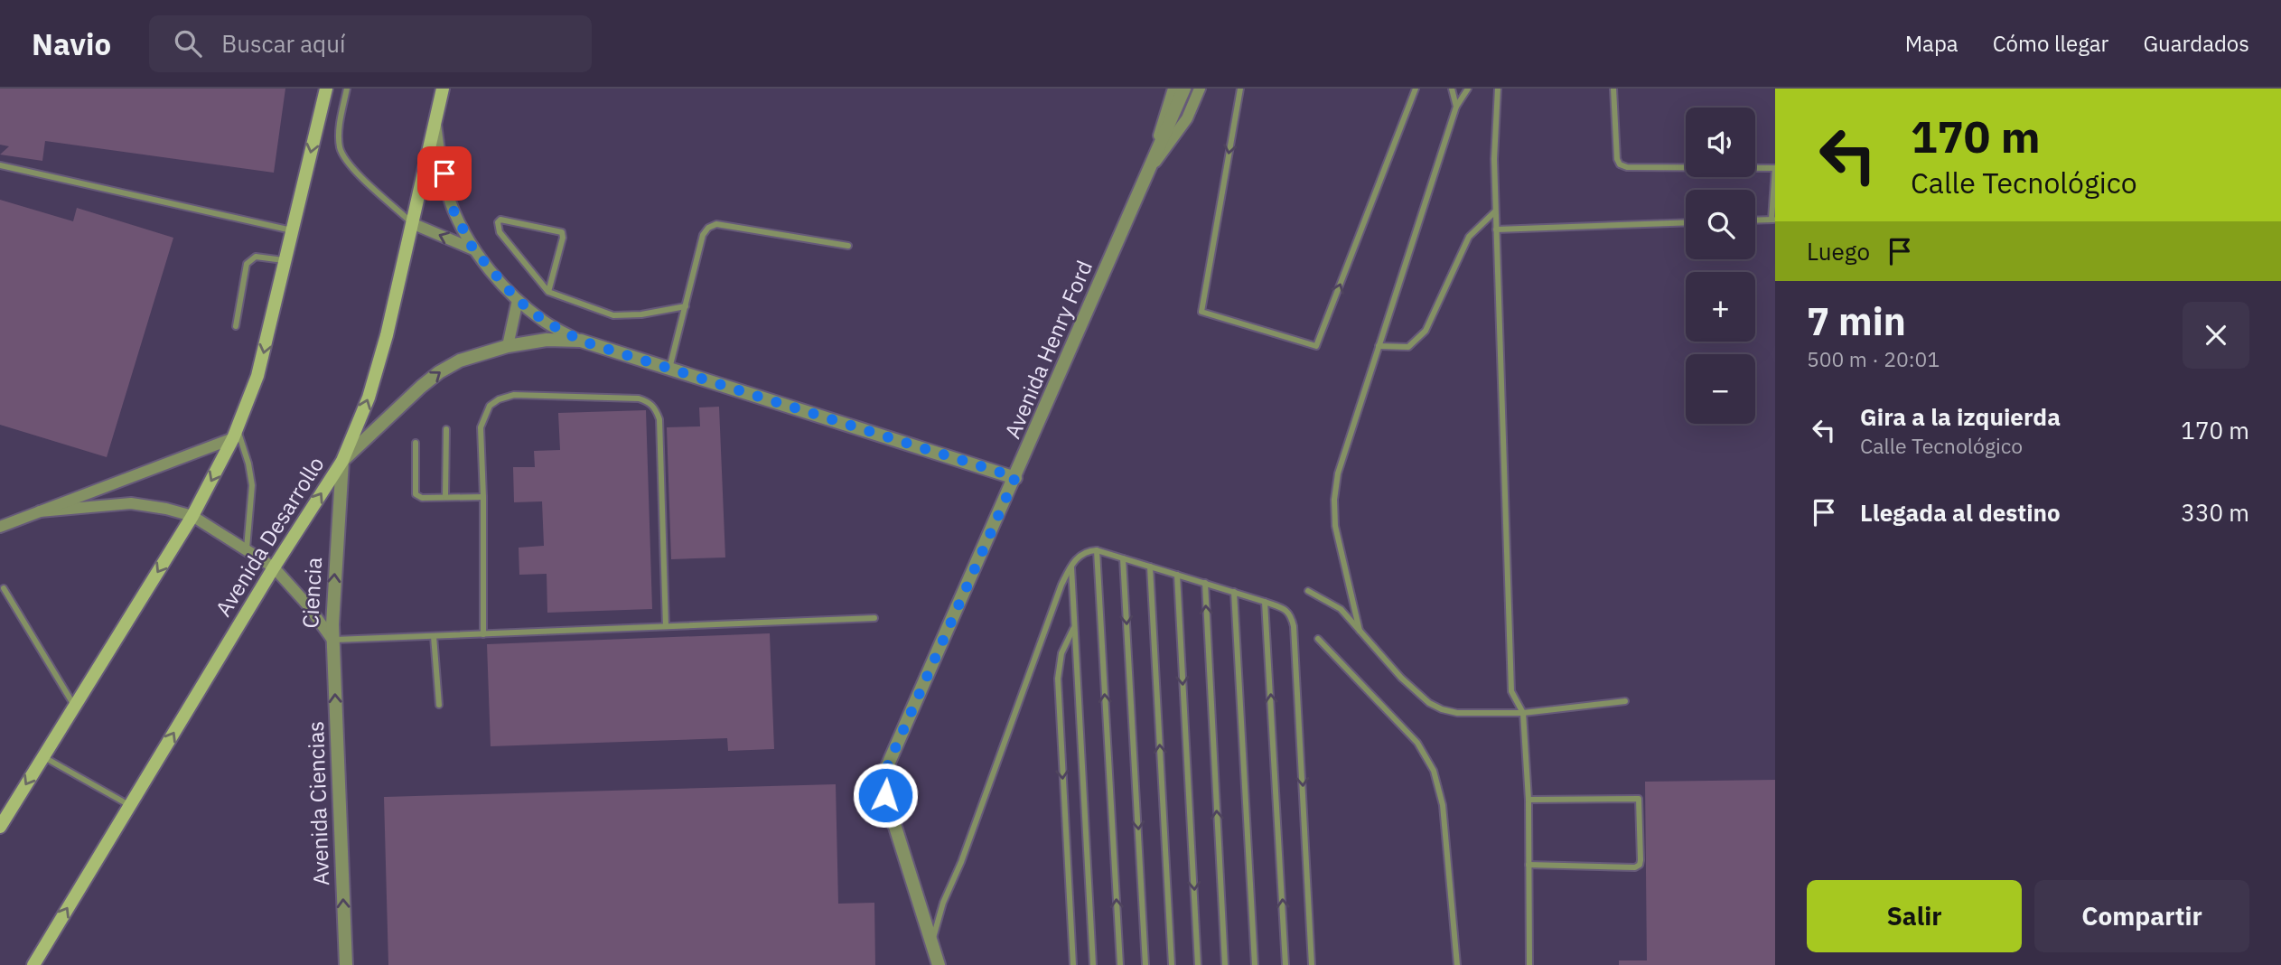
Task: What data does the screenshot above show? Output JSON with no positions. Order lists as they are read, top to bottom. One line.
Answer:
{"streets":{"main road":["Avenida Desarrollo"],"street":["Avenida Henry Ford","Ciencia","Avenida Ciencias"]},"crossings":[["Avenida Desarrollo","Ciencia"],["Ciencia","Avenida Ciencias"]],"one_way":["Avenida Ciencias"],"page":{"header":"Navio","search":"Buscar aquí","nav":["Mapa","Cómo llegar","Guardados"],"turn":["170 m","Calle Tecnológico"],"map_buttons":["+","−"],"then":"Luego","heading":["7 min","500 m · 20:01"],"list":[{"name":"Gira a la izquierda","note":"Calle Tecnológico","value":"170 m"},{"name":"Llegada al destino","value":"330 m"}],"buttons":["Salir","Compartir"]}}
